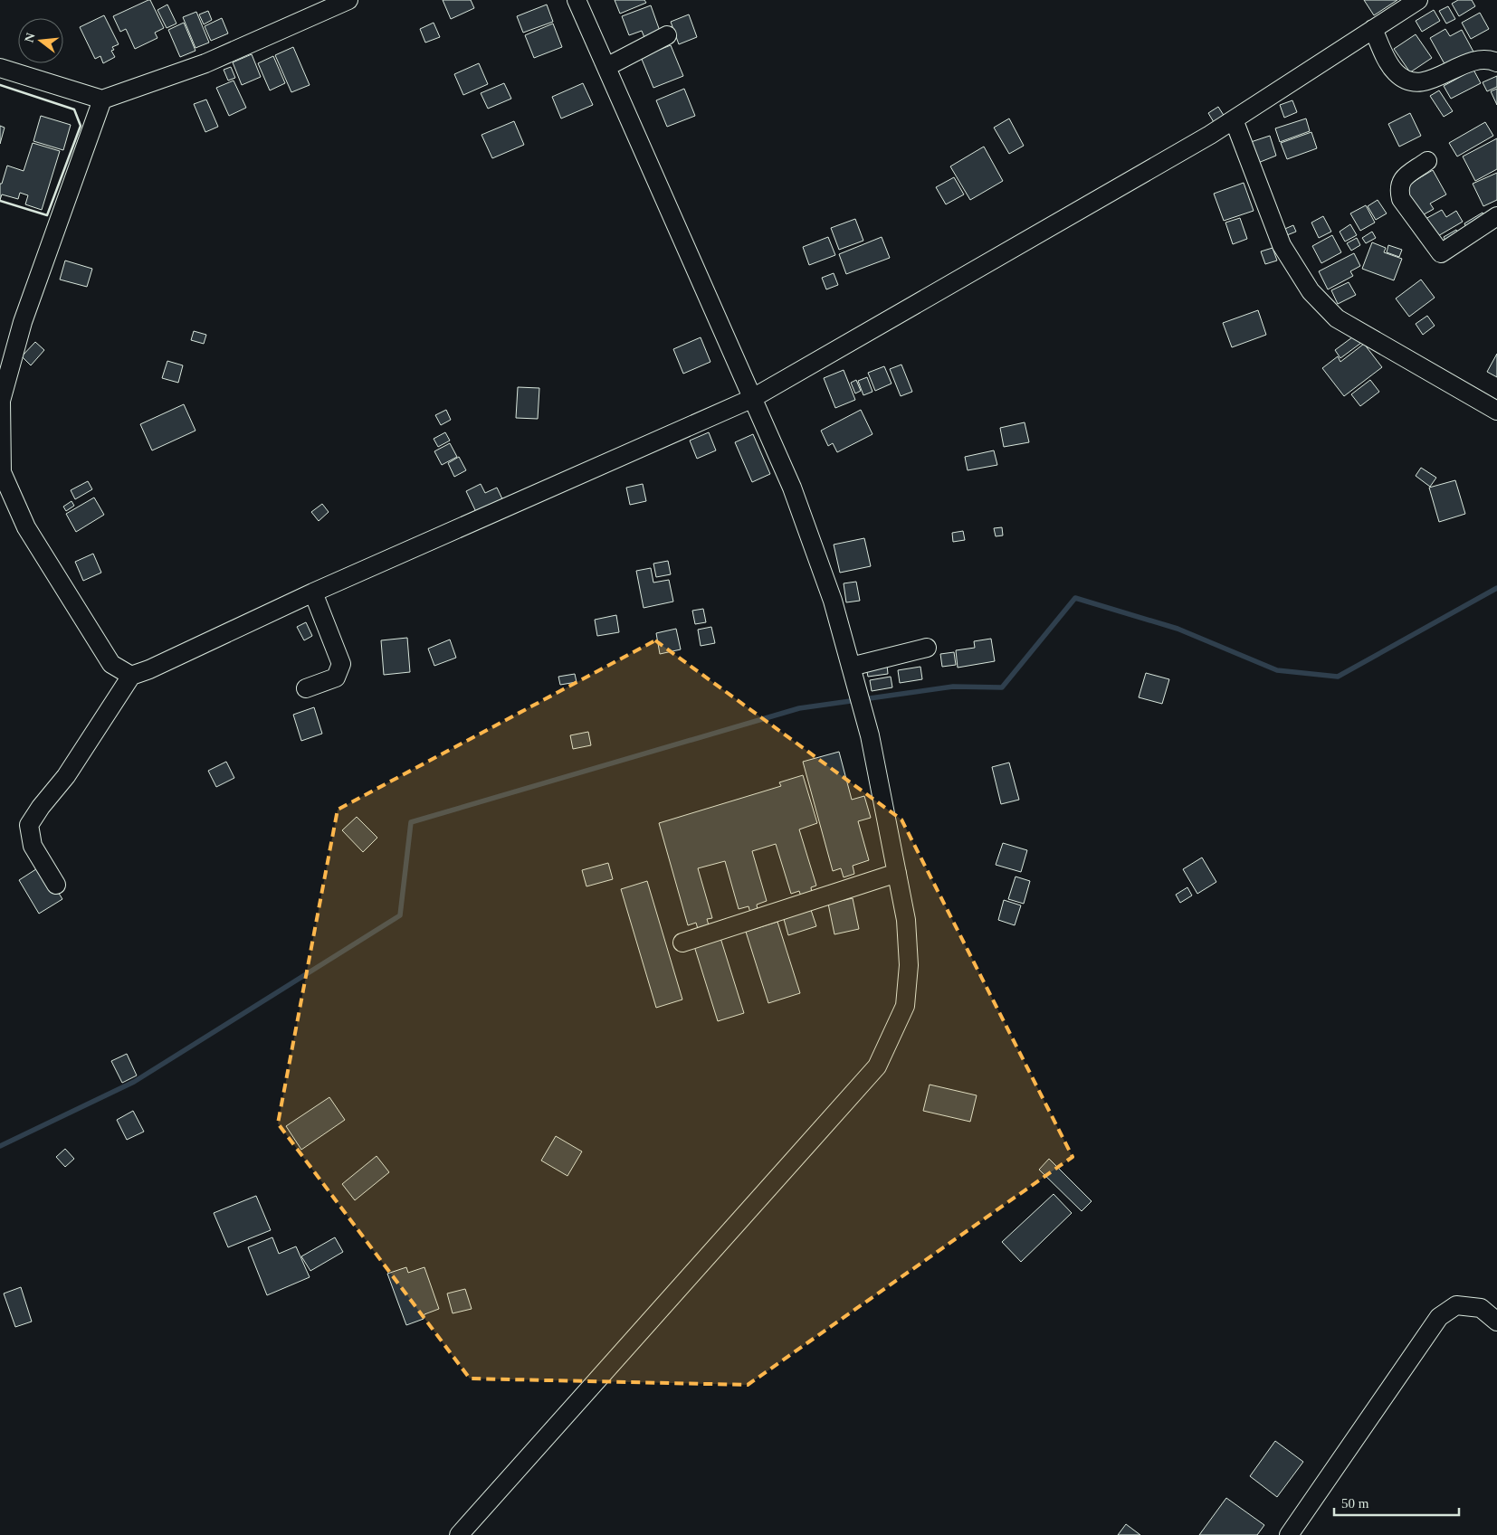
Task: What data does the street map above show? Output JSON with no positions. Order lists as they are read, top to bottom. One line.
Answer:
{"scale_bar":"50 m","north":"left"}
